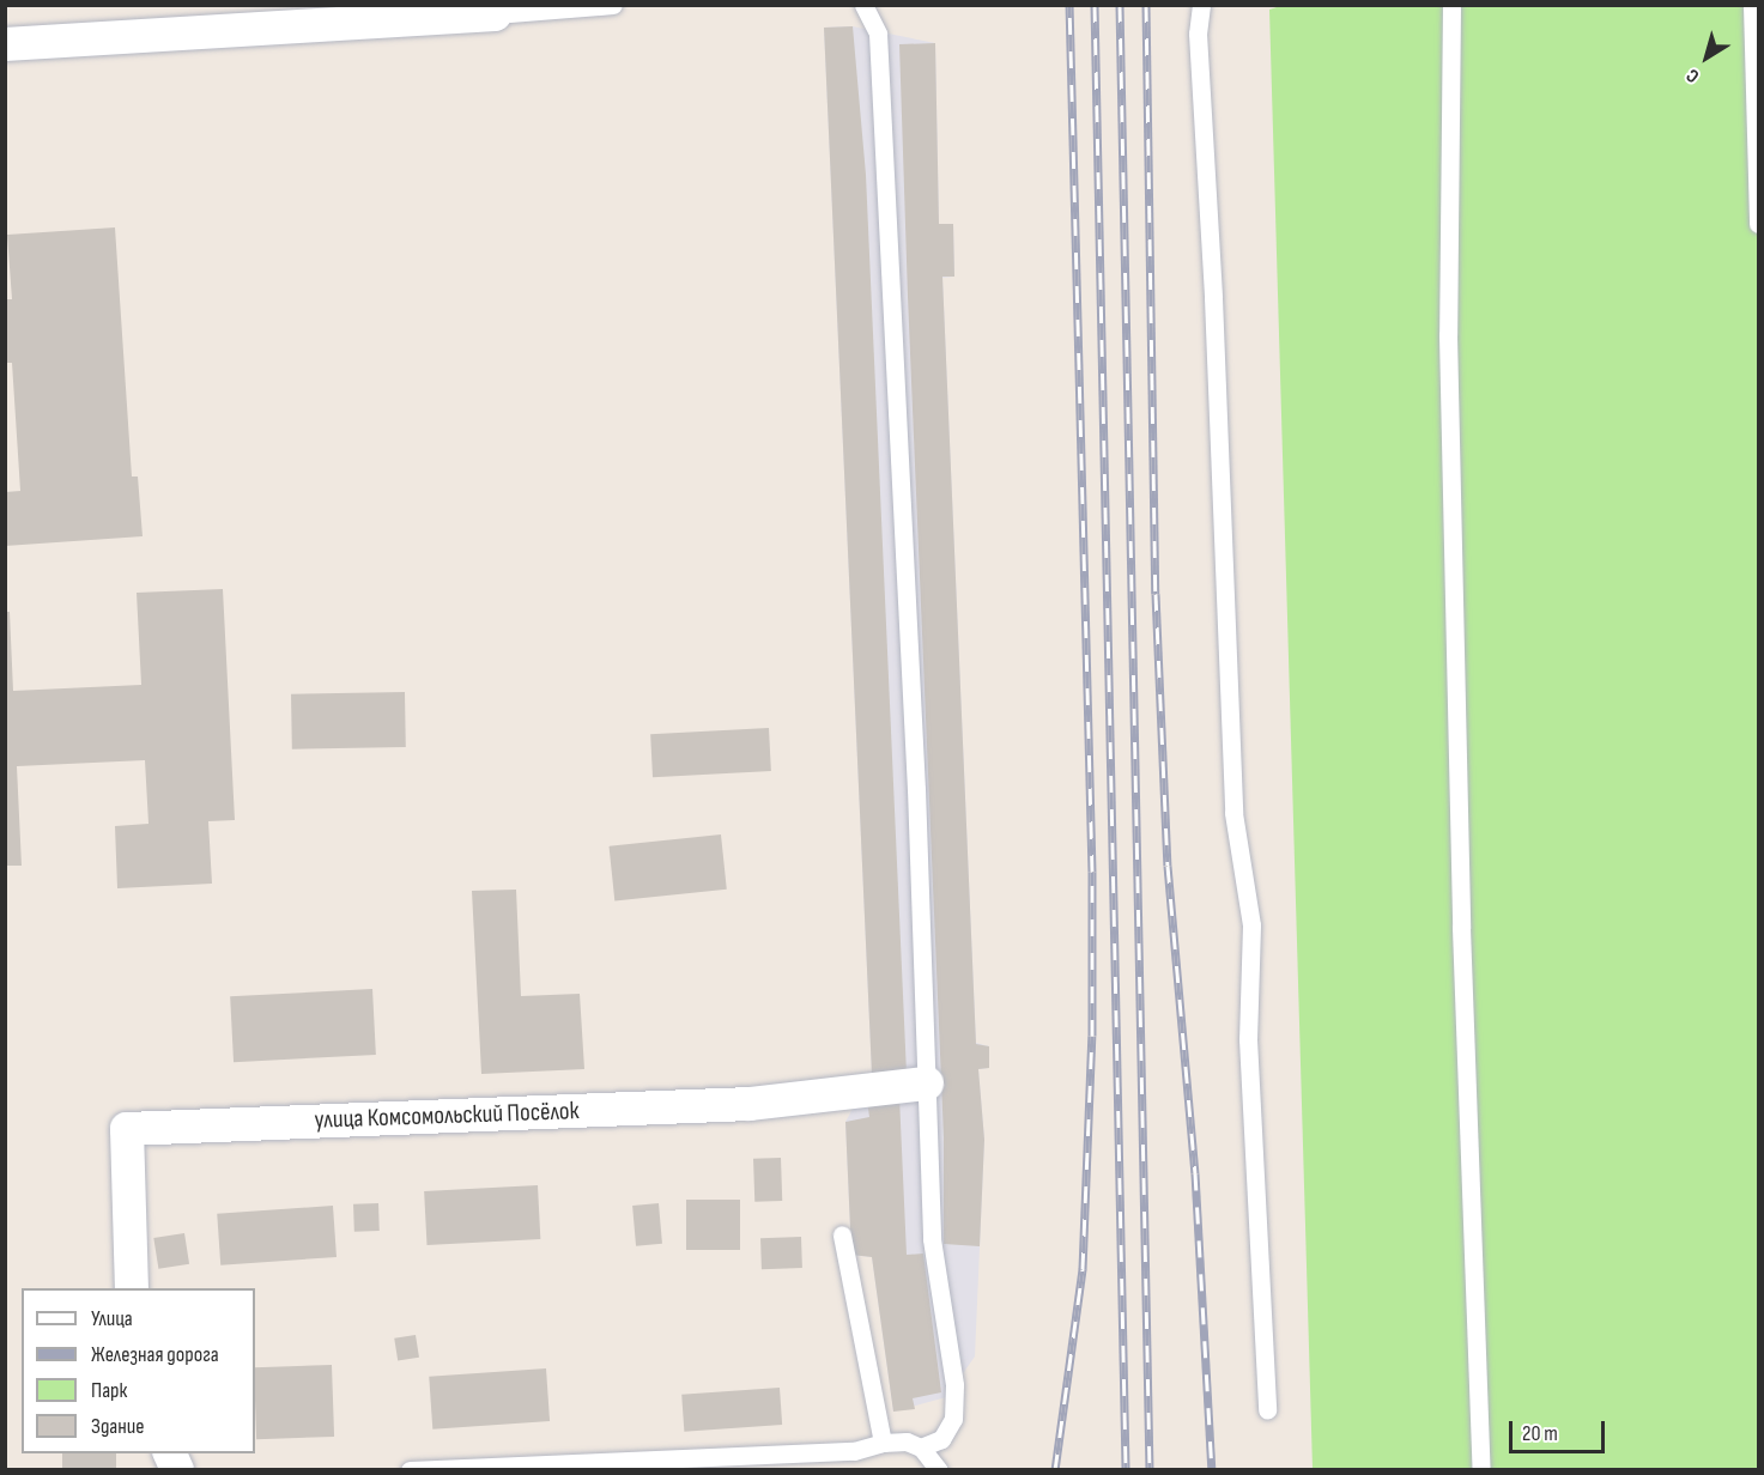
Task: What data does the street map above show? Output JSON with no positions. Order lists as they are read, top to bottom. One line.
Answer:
{"streets":{"street":["улица Комсомольский Посёлок"]},"legend":["Улица","Железная дорога","Парк","Здание"],"scale_bar":"20 m","north":"bottom left"}
